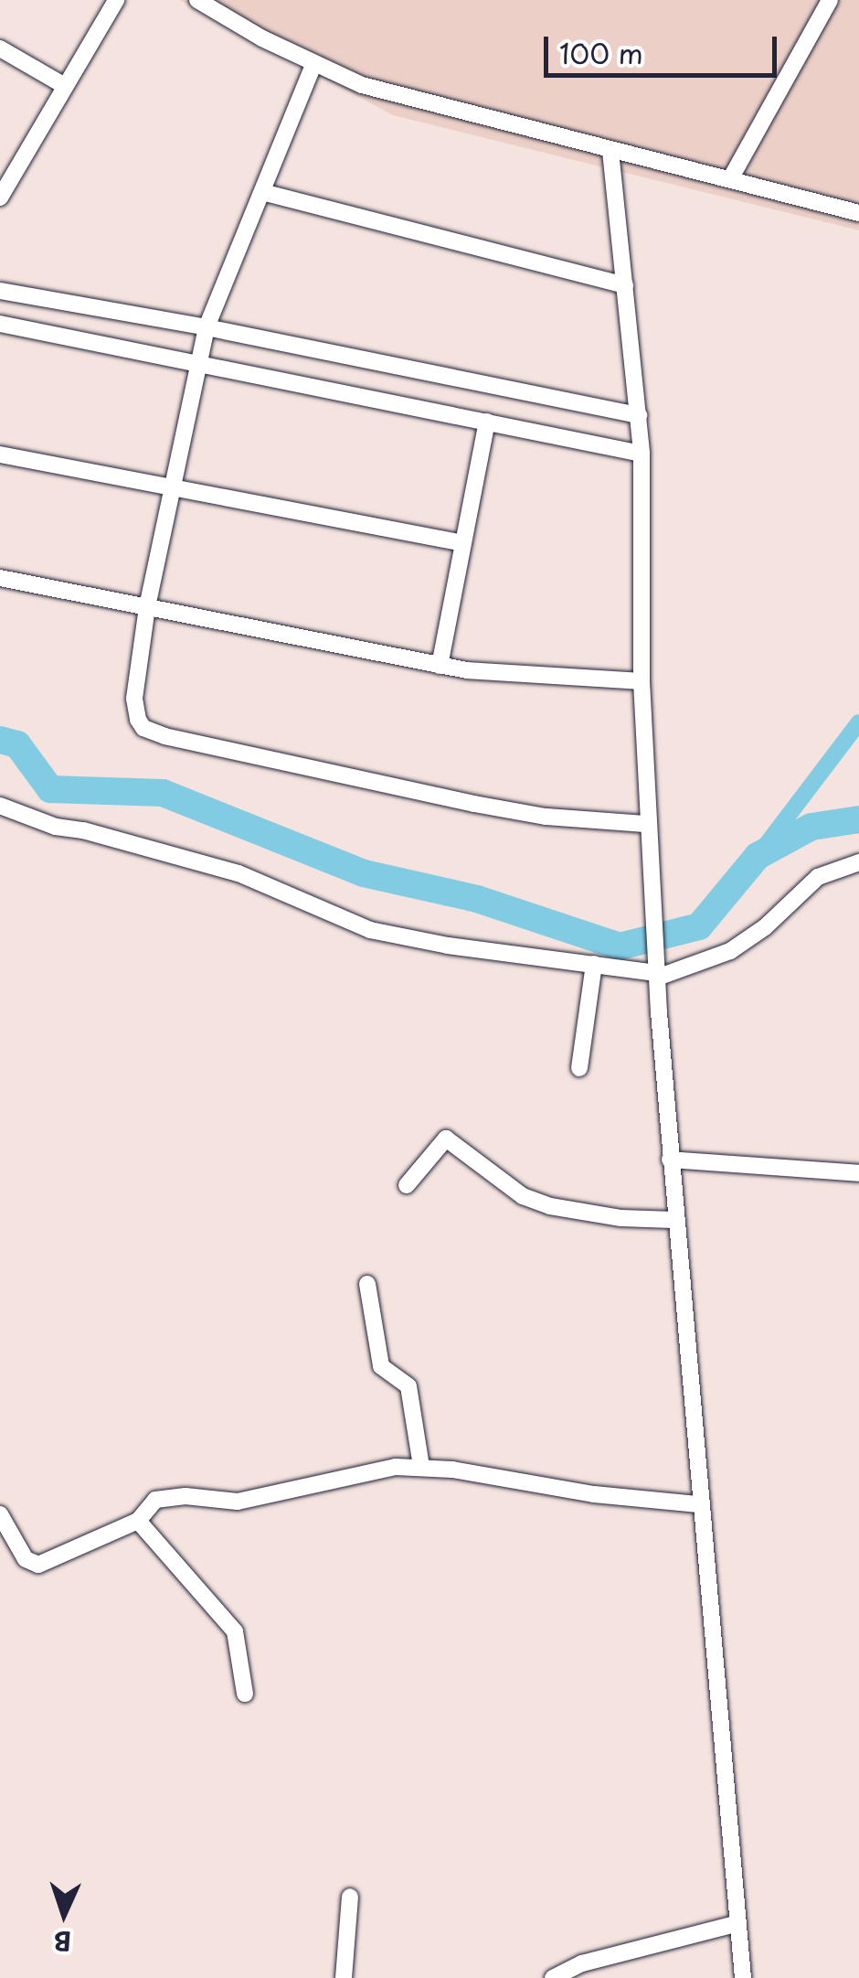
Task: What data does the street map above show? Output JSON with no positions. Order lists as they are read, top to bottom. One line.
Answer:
{"scale_bar":"100 m","north":"bottom"}
